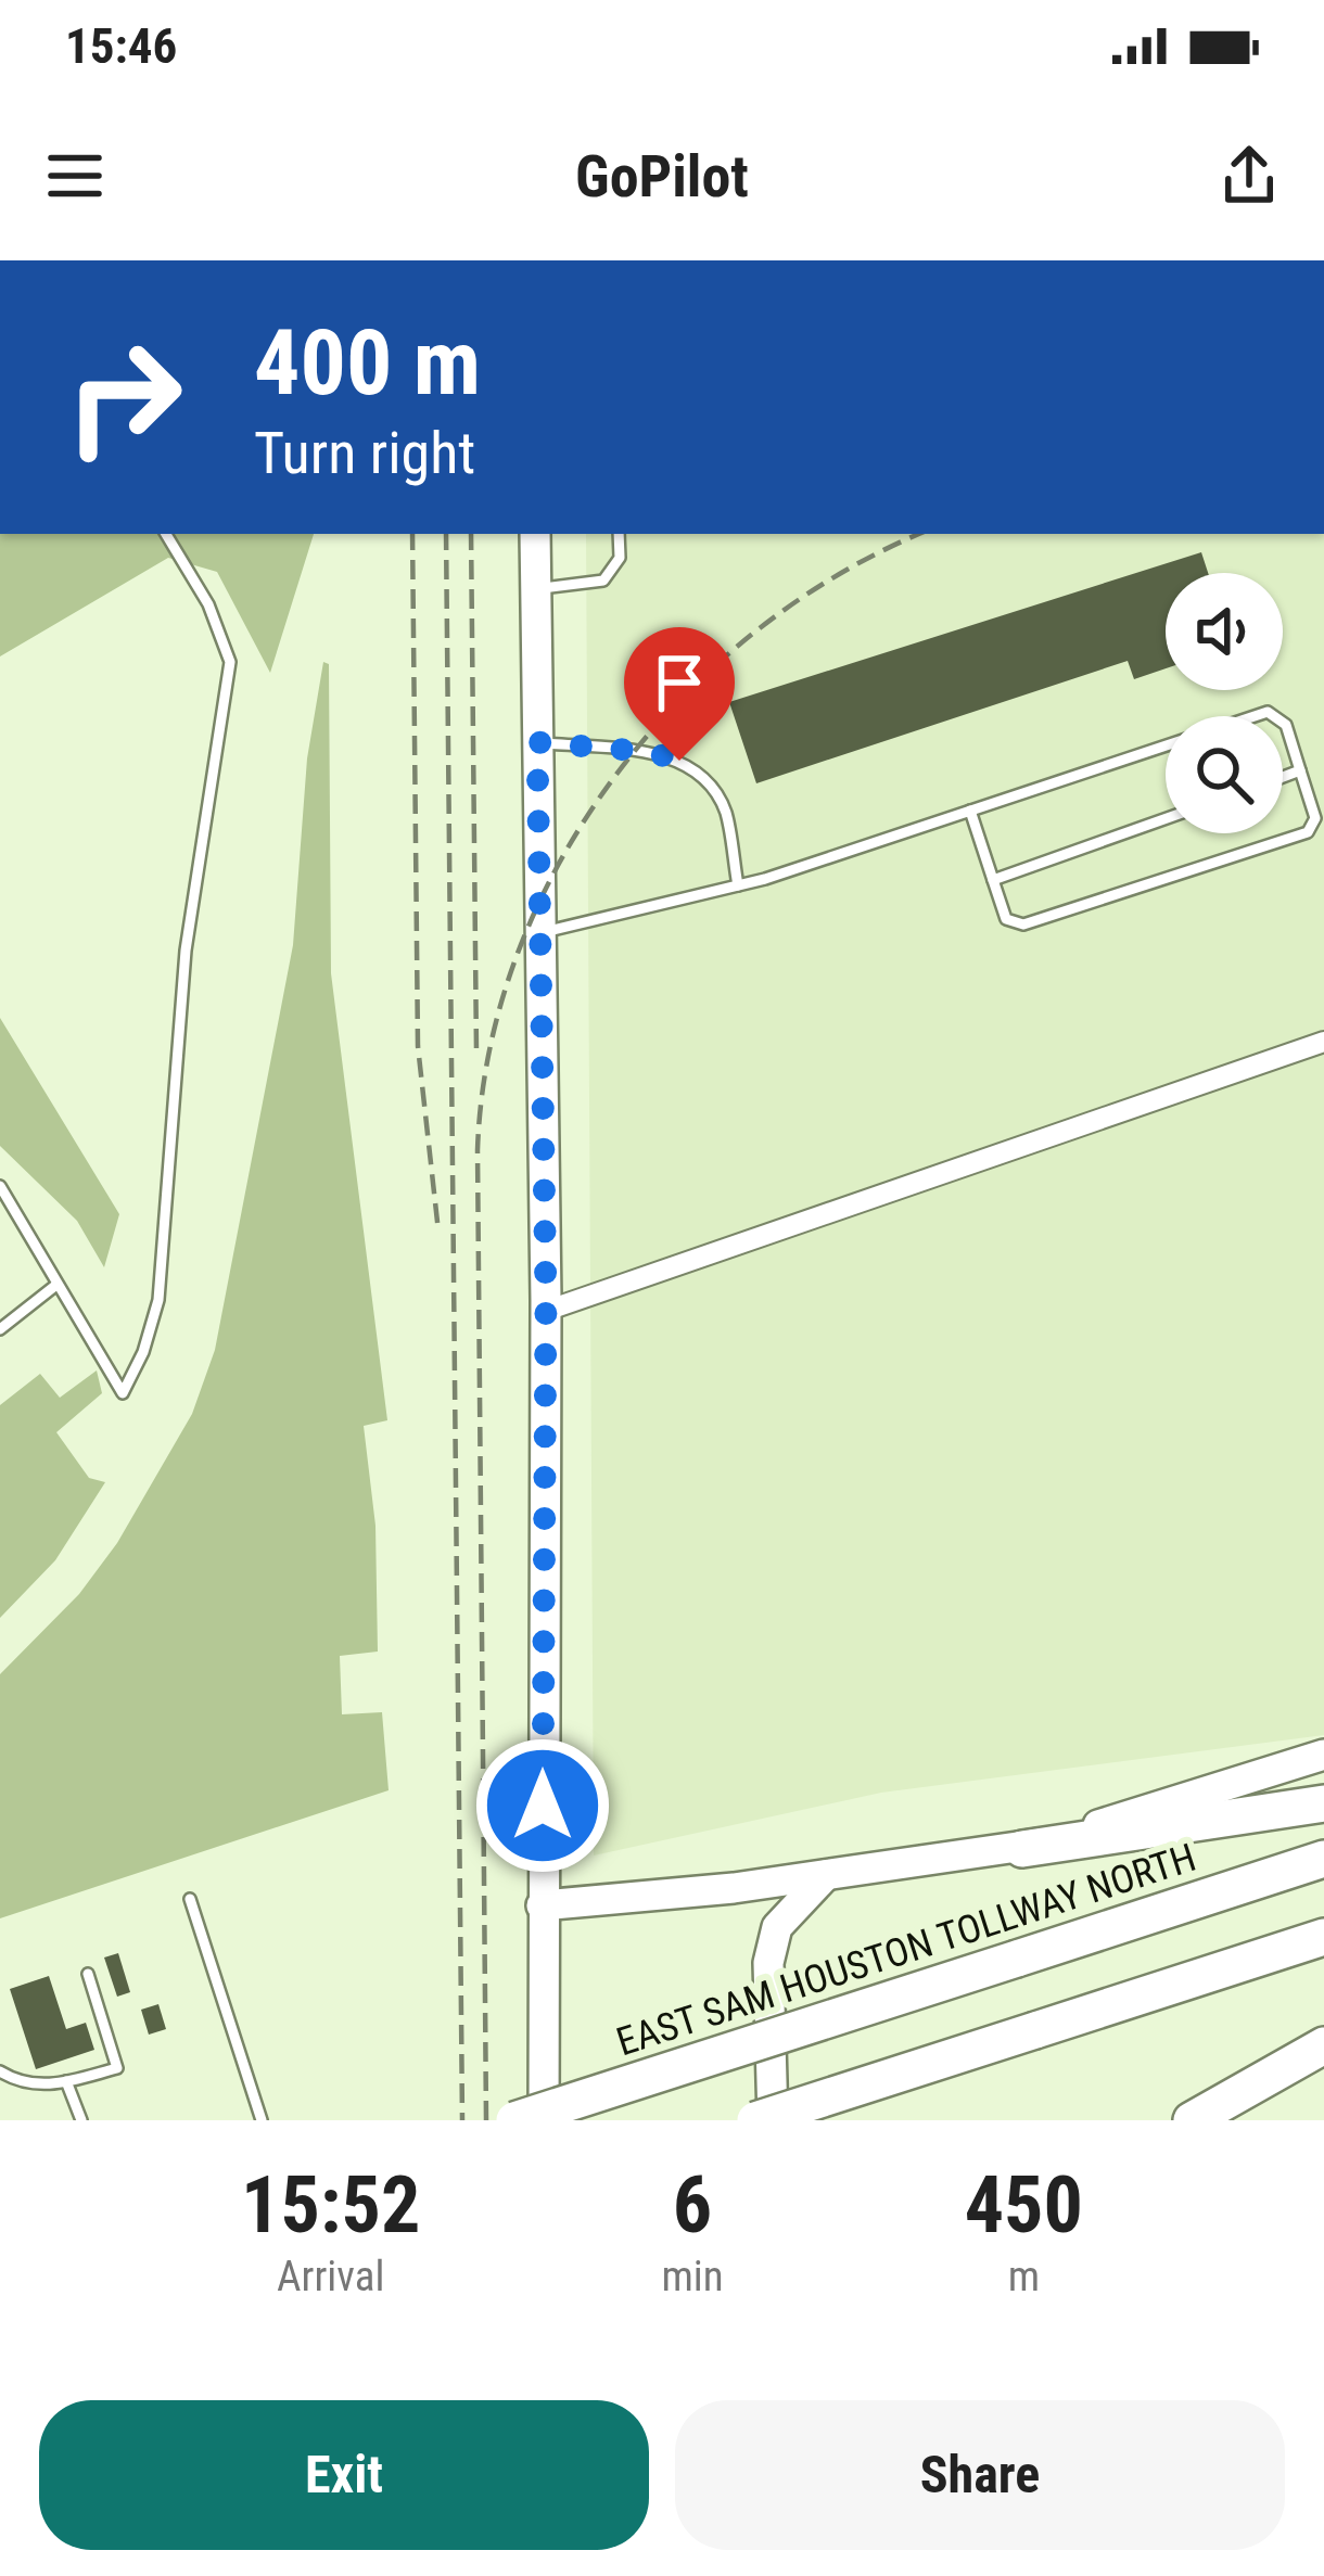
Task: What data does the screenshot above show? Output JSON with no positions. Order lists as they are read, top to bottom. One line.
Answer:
{"streets":{"highway":["EAST SAM HOUSTON TOLLWAY NORTH"]},"page":{"status":"15:46","header":"GoPilot","turn":["400 m","Turn right"],"eta":["15:52","Arrival","6","min","450","m"],"buttons":["Exit","Share"]}}
